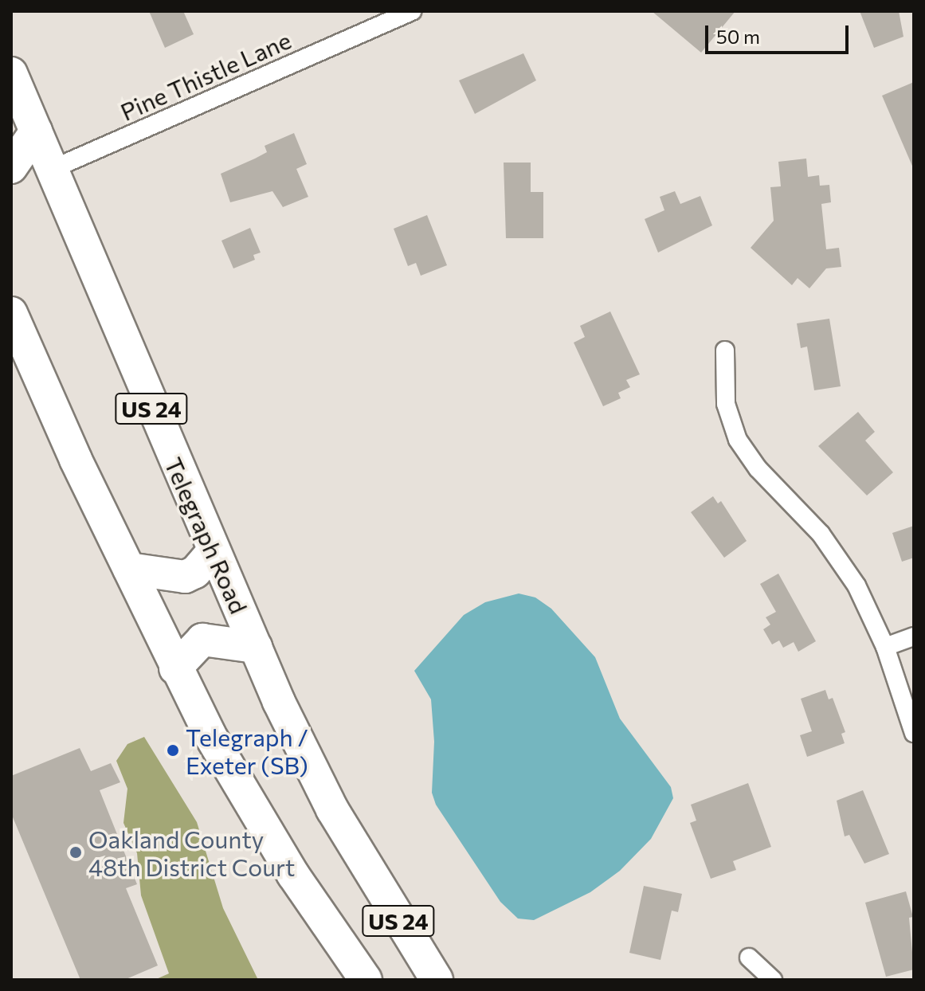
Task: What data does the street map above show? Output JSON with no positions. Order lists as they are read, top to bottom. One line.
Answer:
{"streets":{"highway":["US 24","Telegraph Road"],"street":["Pine Thistle Lane"]},"crossings":[["Pine Thistle Lane","Telegraph Road"]],"places":["Telegraph / Exeter (SB)","Oakland County 48th District Court"],"scale_bar":"50 m"}
